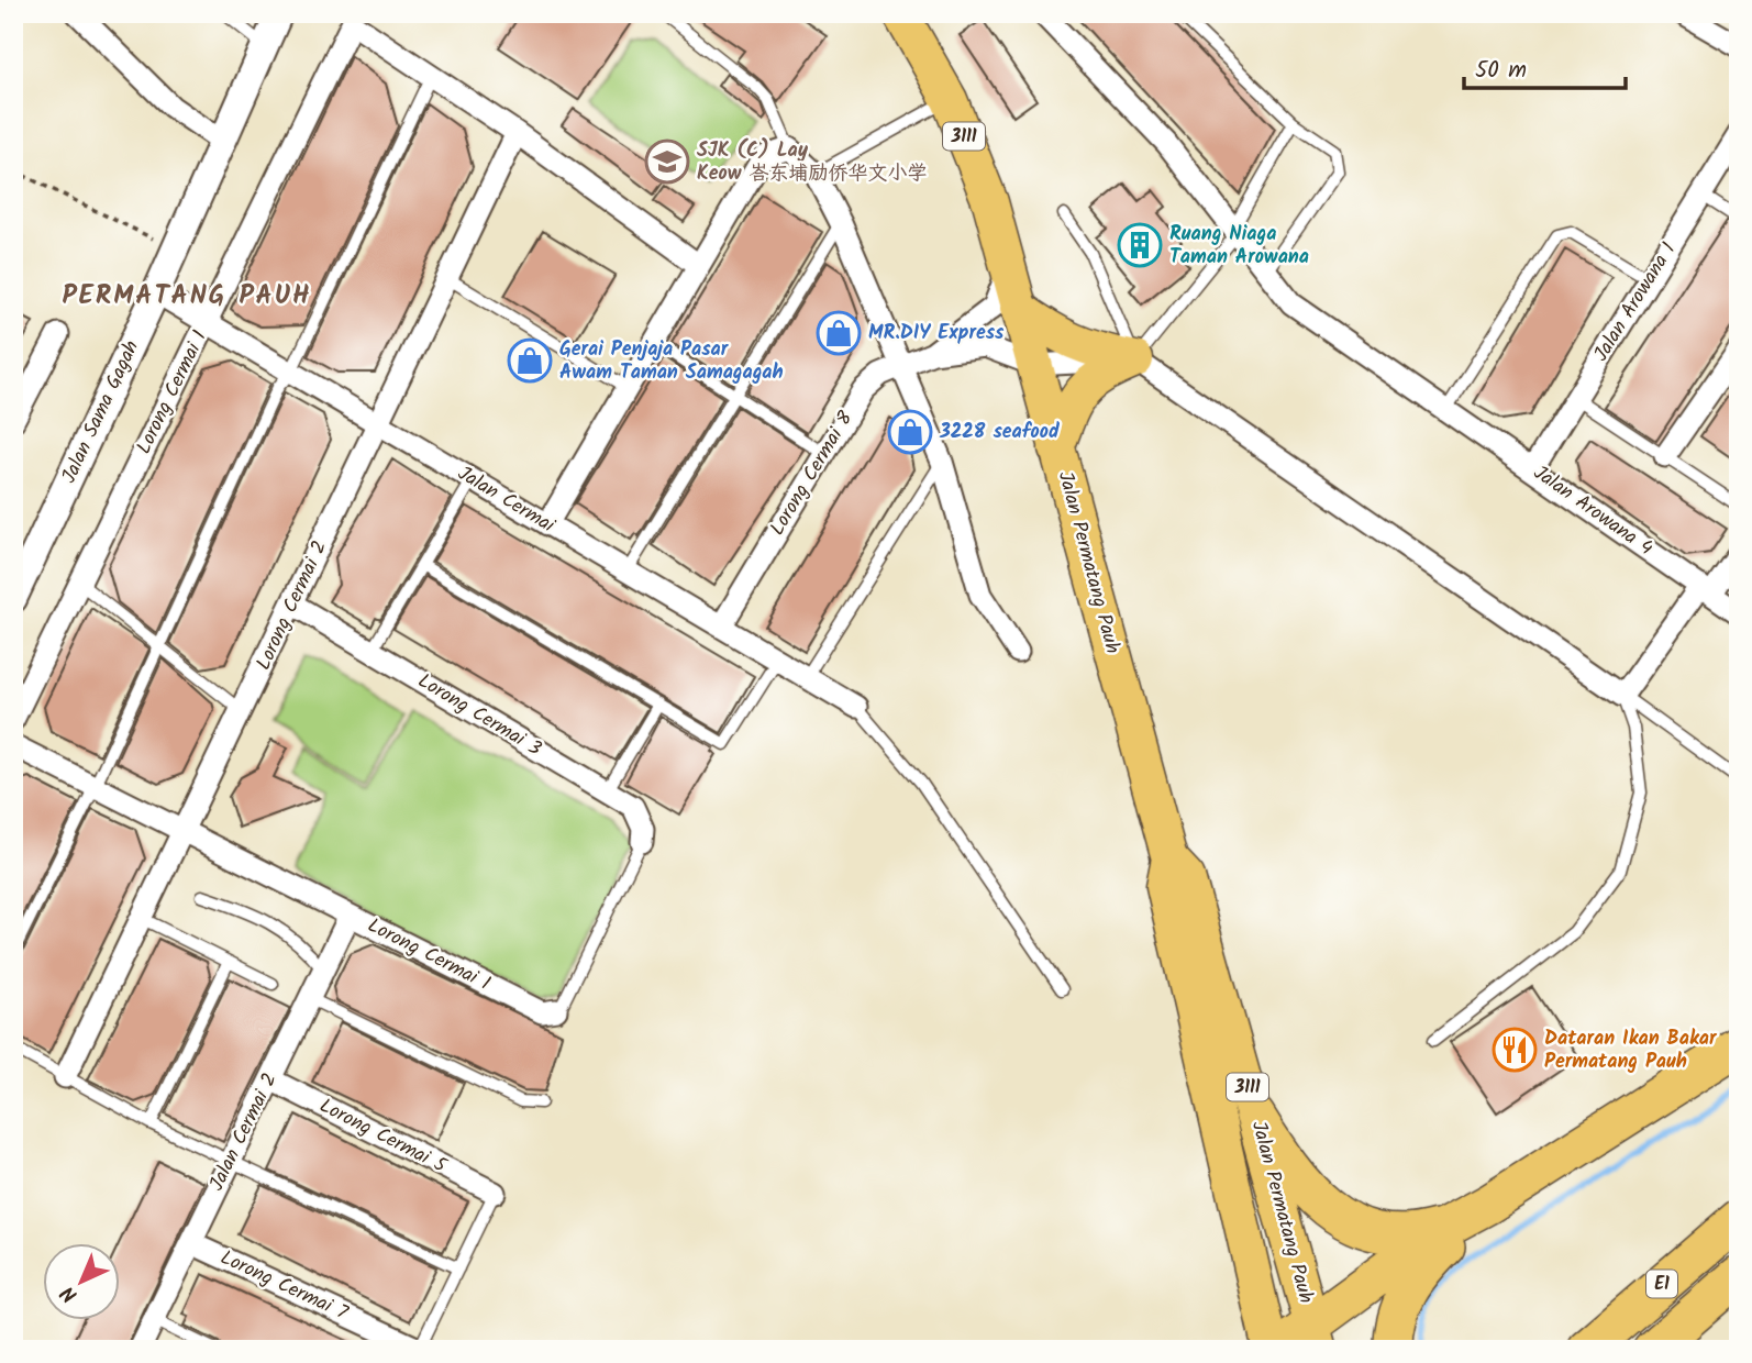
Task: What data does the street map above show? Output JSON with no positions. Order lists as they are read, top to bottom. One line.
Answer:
{"streets":{"highway":["E1"],"main road":["3111","Jalan Permatang Pauh"],"street":["Jalan Arowana 1","Lorong Cermai 1","Jalan Sama Gagah","Lorong Cermai 8","Jalan Cermai","Jalan Arowana 4","Lorong Cermai 2","Lorong Cermai 3","Jalan Cermai 2","Lorong Cermai 5","Lorong Cermai 7"]},"crossings":[["Jalan Arowana 1","Jalan Arowana 4"],["Lorong Cermai 1","Jalan Cermai"],["Lorong Cermai 1","Lorong Cermai 2"],["Lorong Cermai 1","Jalan Cermai 2"],["Jalan Sama Gagah","Jalan Cermai"],["Lorong Cermai 8","Jalan Cermai"],["Lorong Cermai 8","Jalan Permatang Pauh"],["Jalan Cermai","Lorong Cermai 2"],["Lorong Cermai 2","Lorong Cermai 3"],["Jalan Cermai 2","Lorong Cermai 5"],["Jalan Cermai 2","Lorong Cermai 7"]],"districts":["PERMATANG PAUH"],"places":{"school or university":["SJK (C) Lay Keow 峇东埔励侨华文小学"],"building":["Ruang Niaga Taman Arowana"],"shop":["MR.DIY Express","Gerai Penjaja Pasar Awam Taman Samagagah","3228 seafood"],"restaurant":["Dataran Ikan Bakar Permatang Pauh"]},"scale_bar":"50 m","north":"bottom left"}
